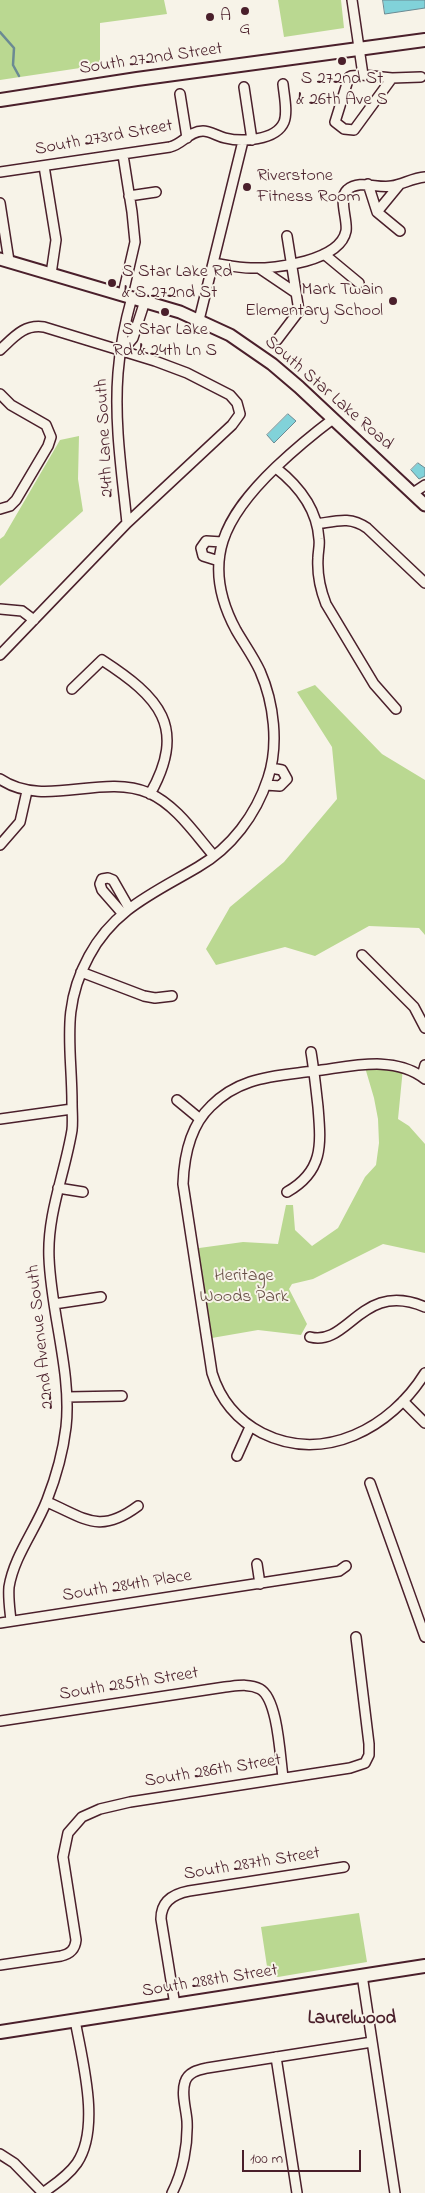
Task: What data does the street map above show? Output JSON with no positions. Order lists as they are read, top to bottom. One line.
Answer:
{"streets":{"main road":["South 272nd Street","South 288th Street"],"street":["South 273rd Street","South Star Lake Road","24th Lane South","22nd Avenue South","South 284th Place","South 285th Street","South 286th Street","South 287th Street"]},"crossings":[["South 273rd Street","24th Lane South"],["South Star Lake Road","24th Lane South"],["South Star Lake Road","22nd Avenue South"],["22nd Avenue South","South 284th Place"],["South 285th Street","South 286th Street"],["South 287th Street","South 288th Street"]],"districts":["Laurelwood"],"parks":["Heritage Woods Park"],"places":["G","A","S 272nd St & 26th Ave S","Riverstone Fitness Room","S Star Lake Rd & S 272nd St","Mark Twain Elementary School","S Star Lake Rd & 24th Ln S"],"scale_bar":"100 m"}
